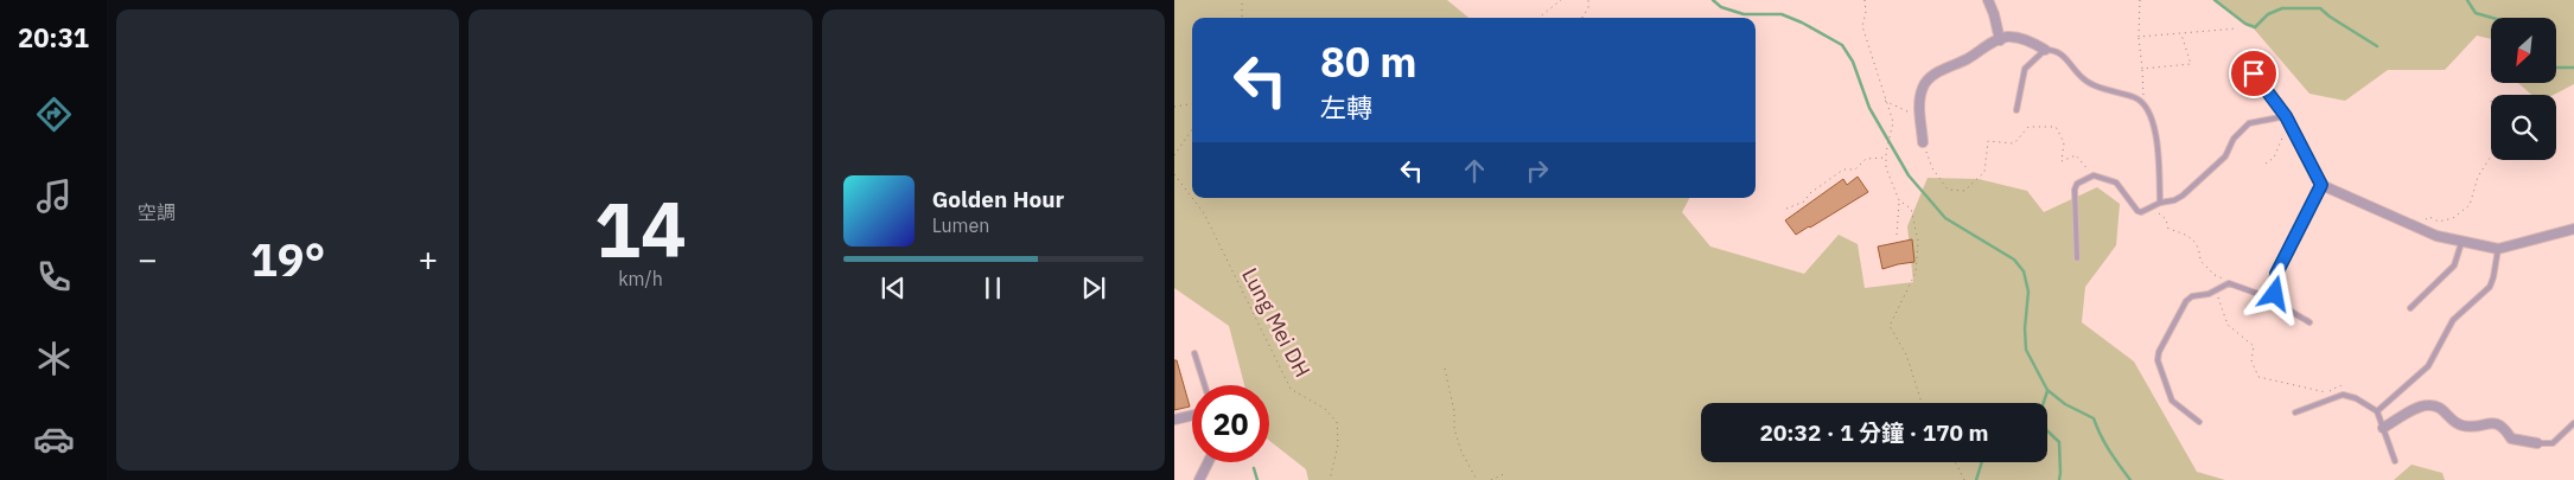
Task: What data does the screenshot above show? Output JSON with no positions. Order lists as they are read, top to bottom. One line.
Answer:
{"streets":{"path":["Lung Mei DH"]},"north":"bottom left","page":{"tabs":"20:31","tile":["空調",["14","km/h"]],"turn":["80 m","左轉"],"song":["Golden Hour","Lumen"],"heat":["−","19°","+"],"limit":"20","trip":"20:32 · 1 分鐘 · 170 m"}}
